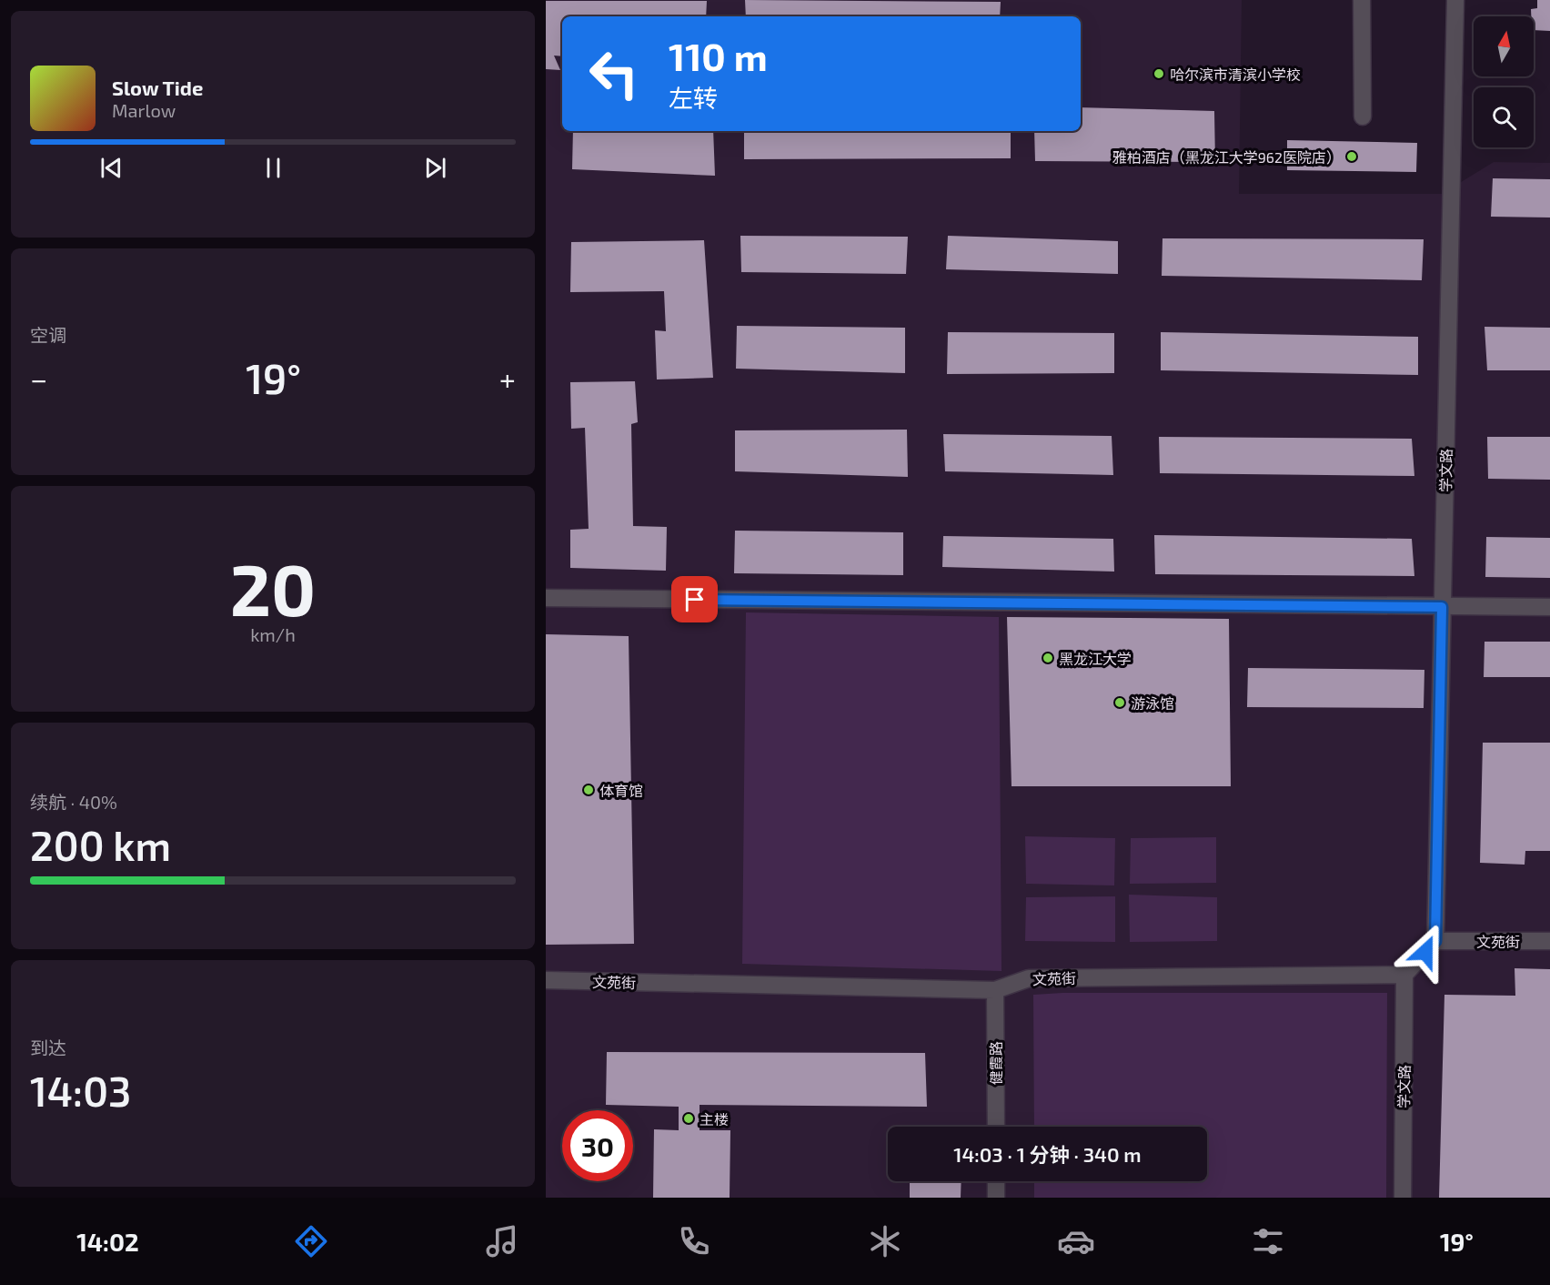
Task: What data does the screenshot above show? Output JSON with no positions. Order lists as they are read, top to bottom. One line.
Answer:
{"streets":{"street":["学文路","文苑街","健霞路"]},"crossings":[["学文路","文苑街"],["文苑街","健霞路"]],"places":["哈尔滨市清滨小学校","雅柏酒店（黑龙江大学962医院店）","黑龙江大学","游泳馆","体育馆","主楼"],"north":"top","page":{"turn":["110 m","左转"],"song":["Slow Tide","Marlow"],"tile":["空调",["20","km/h"],["续航 · 40%","200 km"],["到达","14:03"]],"heat":["−","19°","+"],"limit":"30","trip":"14:03 · 1 分钟 · 340 m","tabs":["14:02","19°"]}}
